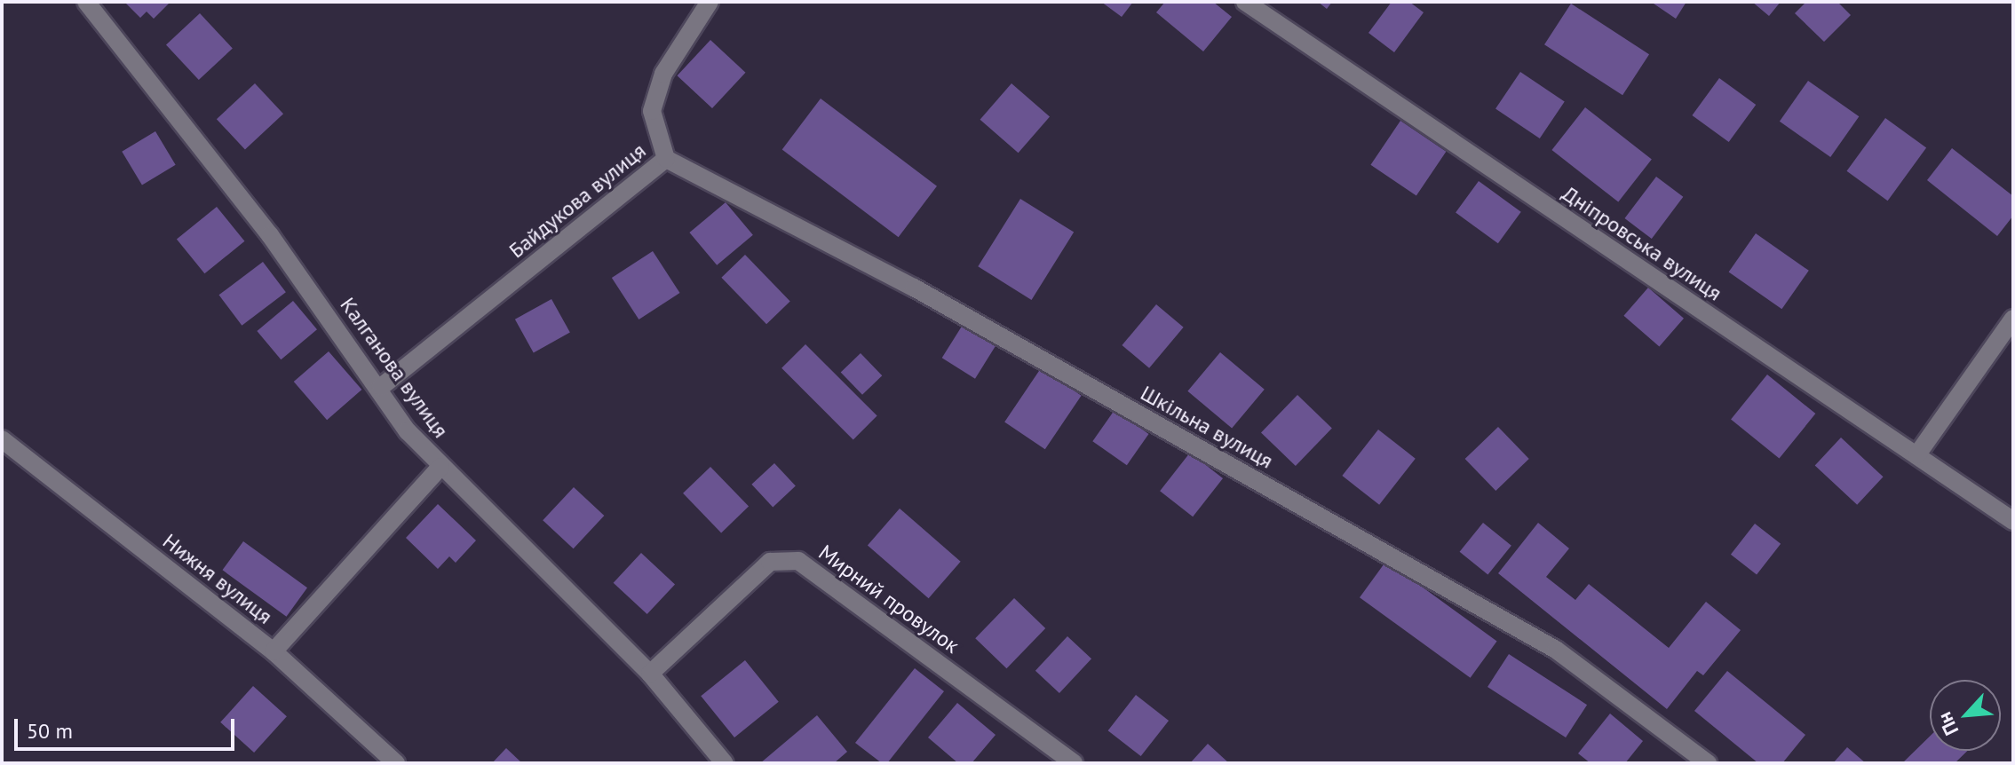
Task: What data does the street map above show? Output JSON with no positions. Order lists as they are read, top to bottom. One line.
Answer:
{"streets":{"street":["Байдукова вулиця","Дніпровська вулиця","Калганова вулиця","Шкільна вулиця","Нижня вулиця","Мирний провулок"]},"crossings":[["Байдукова вулиця","Калганова вулиця"],["Байдукова вулиця","Шкільна вулиця"],["Калганова вулиця","Мирний провулок"]],"scale_bar":"50 m","north":"bottom left"}
